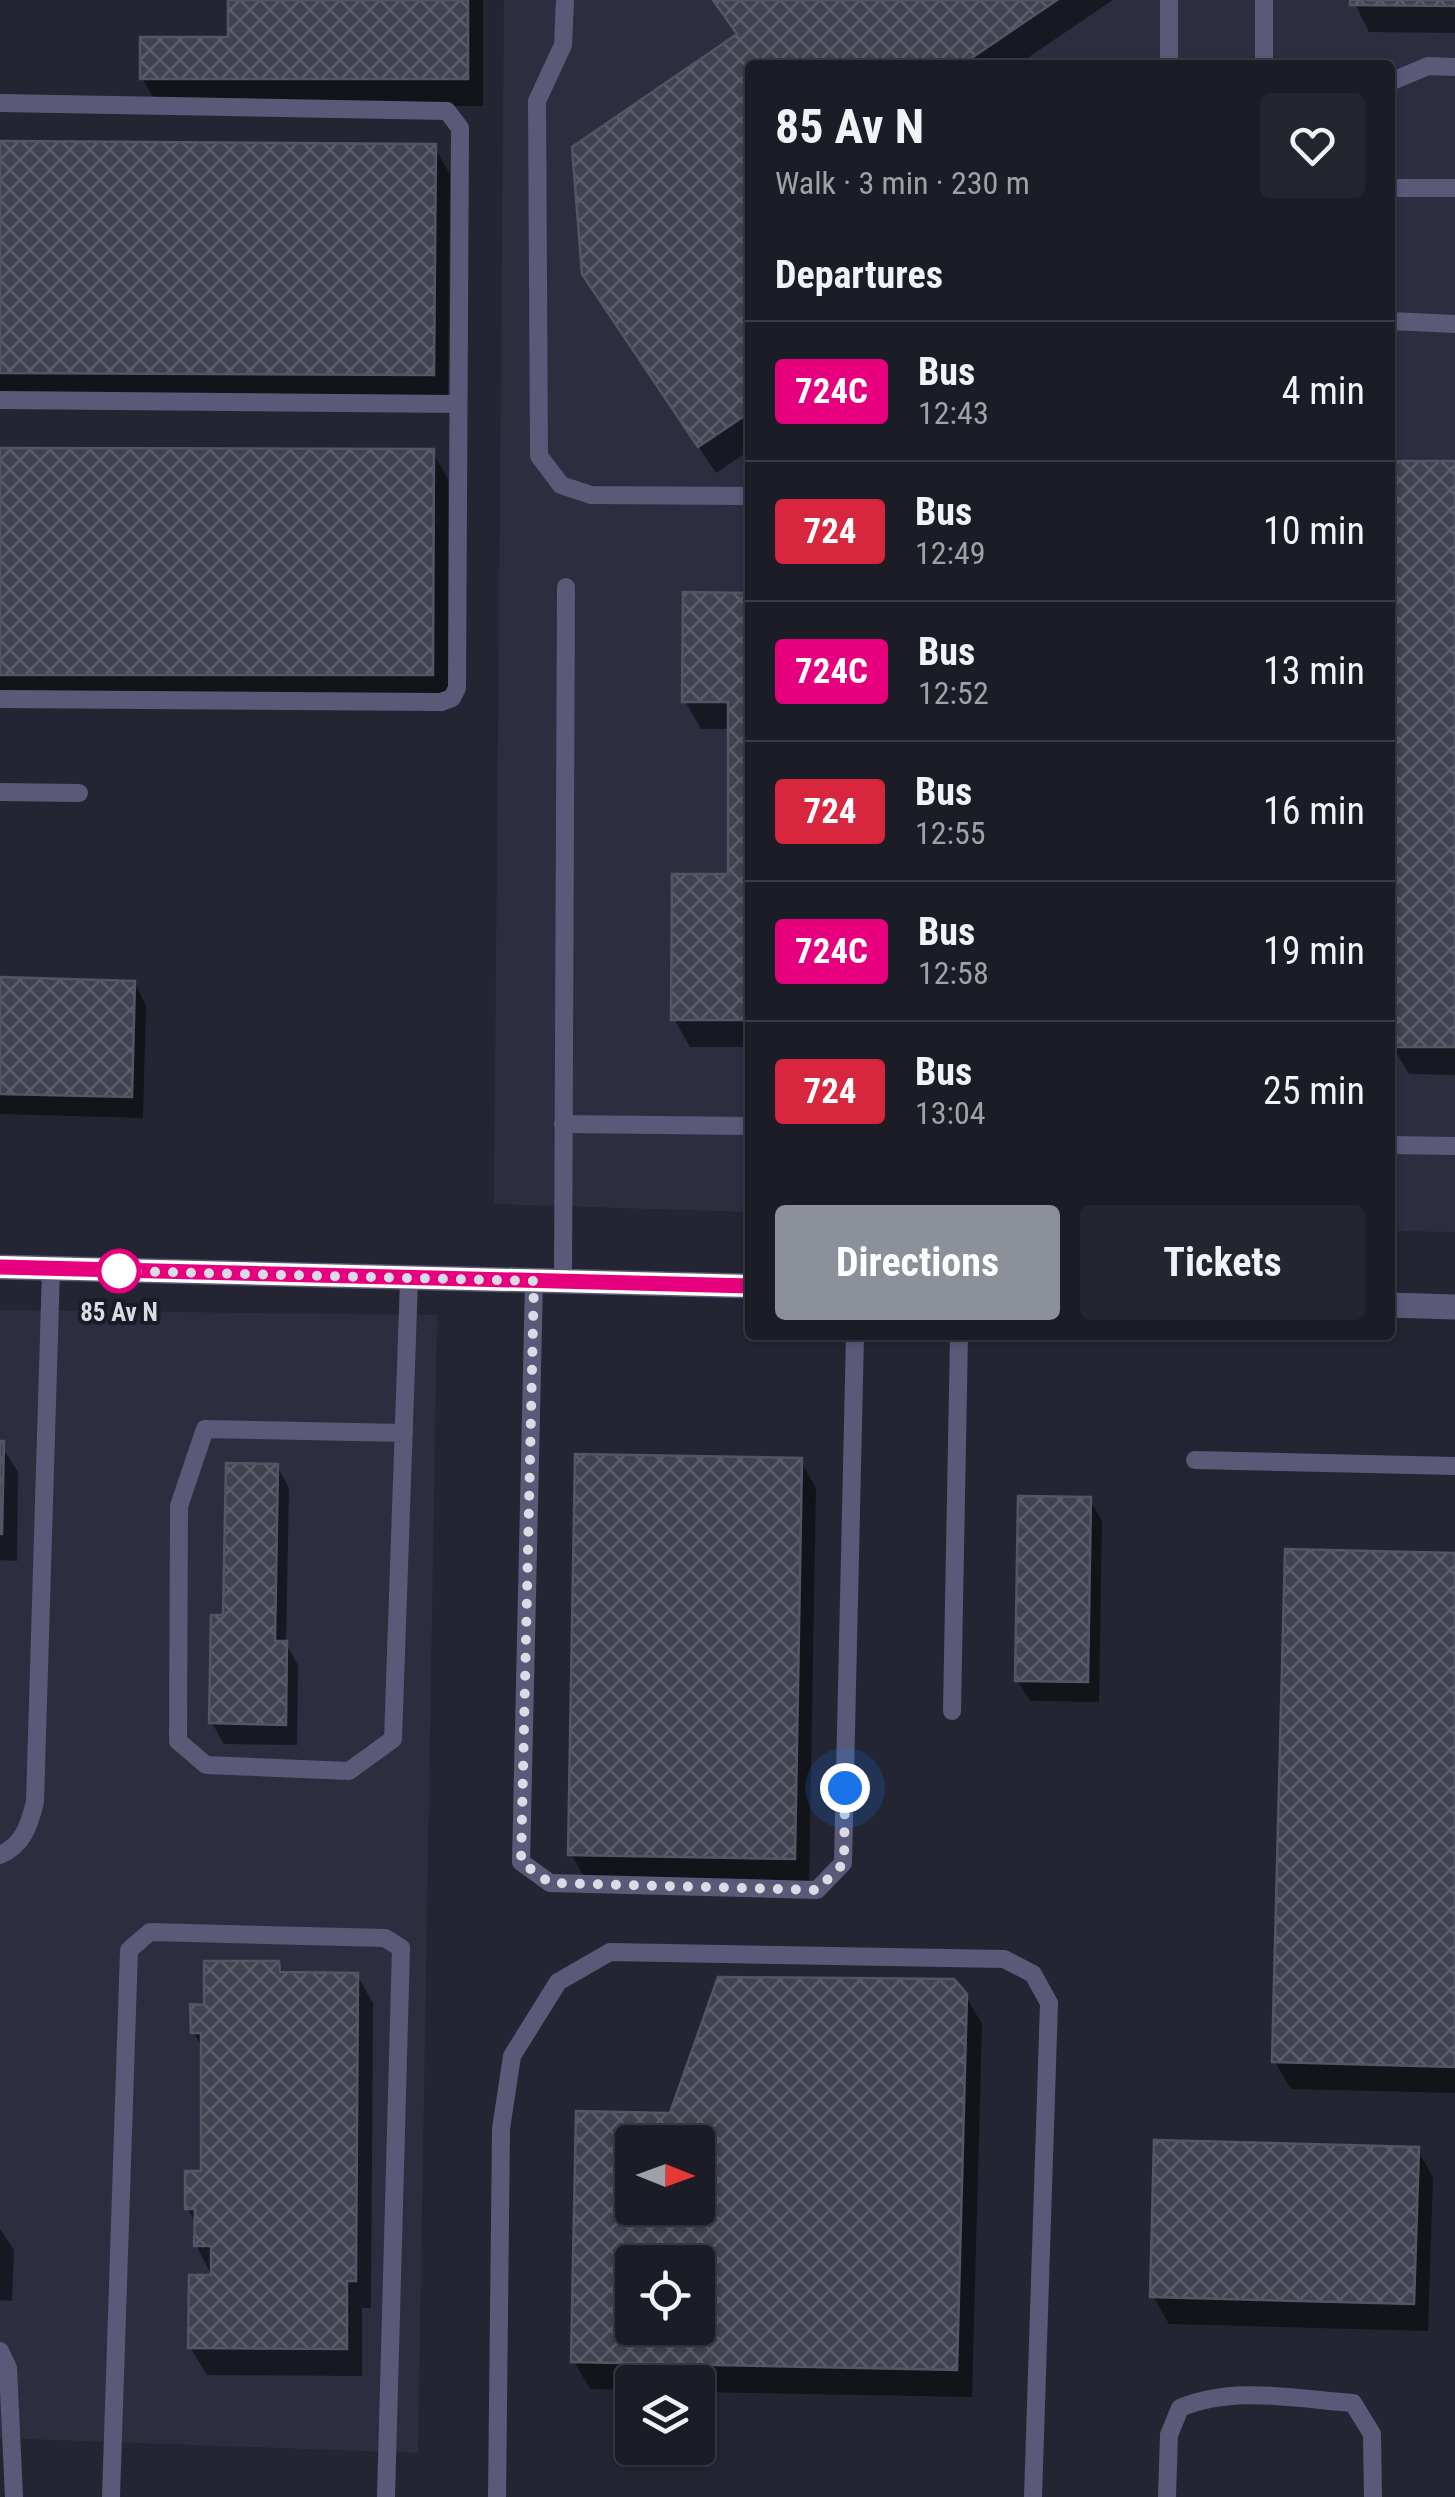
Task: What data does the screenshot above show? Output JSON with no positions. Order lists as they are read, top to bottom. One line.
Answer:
{"places":["85 Av N"],"lines":["bus line 724C"],"north":"right","page":{"heading":[["85 Av N","Walk · 3 min · 230 m"],"Departures"],"list":[{"mark":"724C","name":"Bus","note":"12:43","value":"4 min"},{"mark":"724","name":"Bus","note":"12:49","value":"10 min"},{"mark":"724C","name":"Bus","note":"12:52","value":"13 min"},{"mark":"724","name":"Bus","note":"12:55","value":"16 min"},{"mark":"724C","name":"Bus","note":"12:58","value":"19 min"},{"mark":"724","name":"Bus","note":"13:04","value":"25 min"}],"buttons":["Directions","Tickets"]}}
